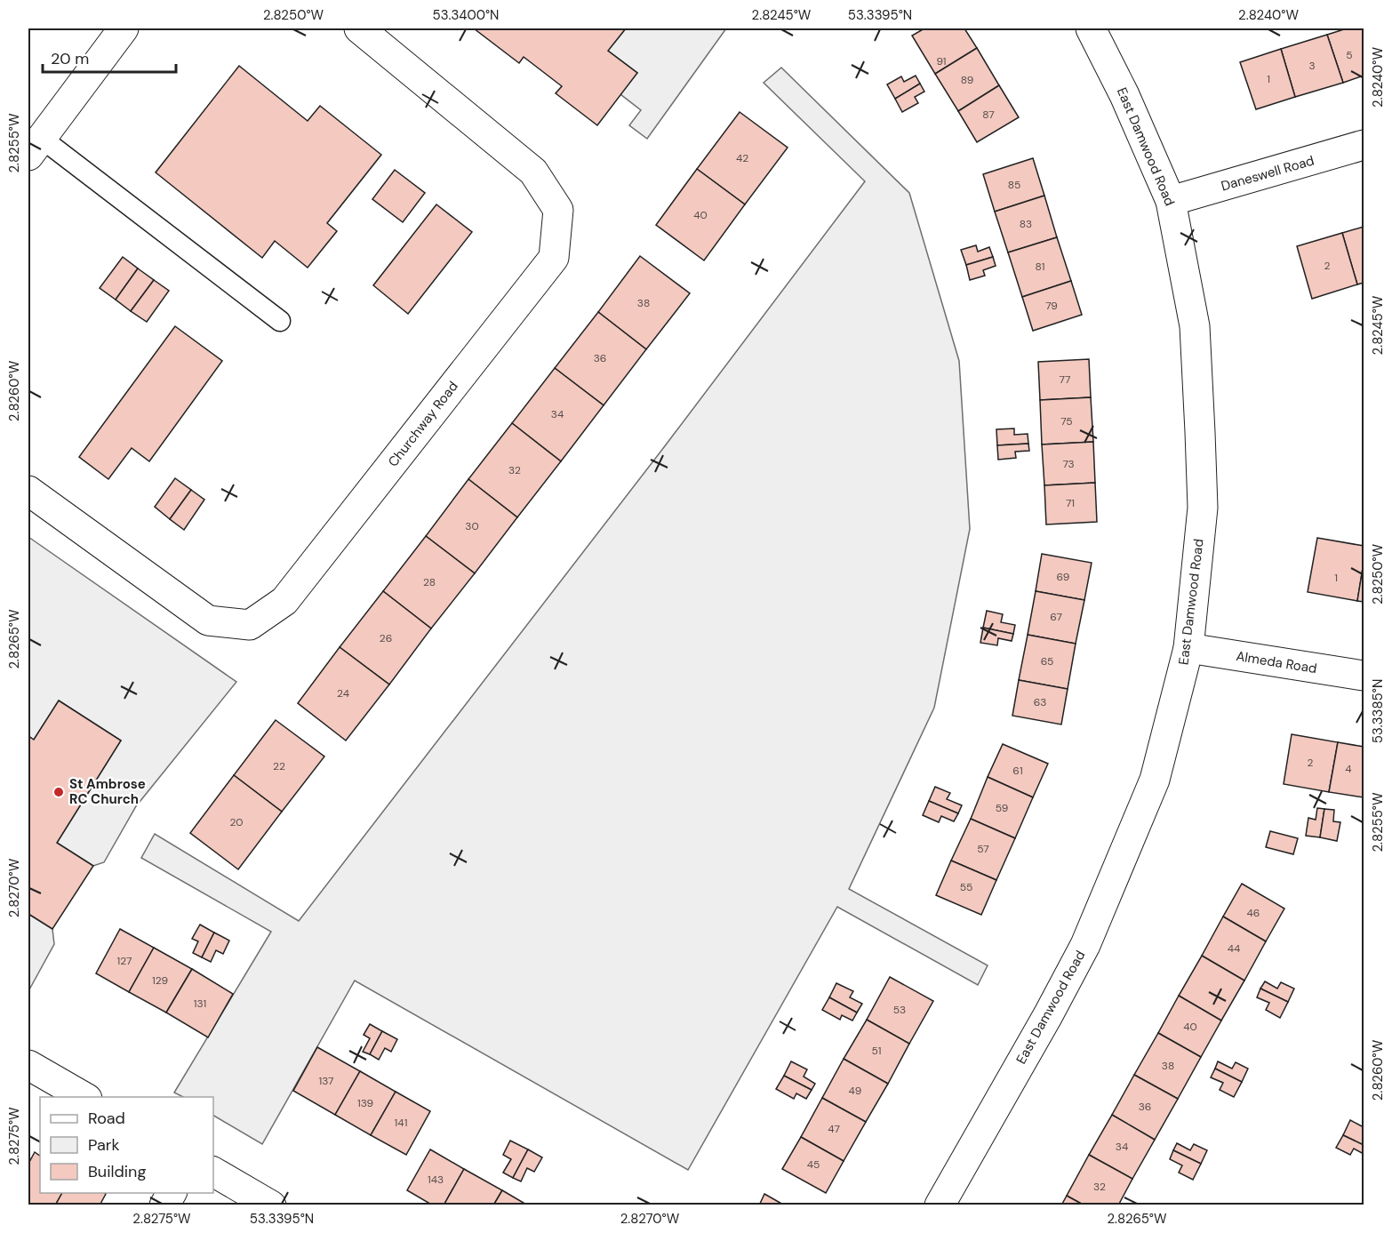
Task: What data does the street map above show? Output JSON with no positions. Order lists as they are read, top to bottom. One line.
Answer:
{"streets":{"street":["East Damwood Road","Daneswell Road","Churchway Road","Almeda Road"]},"crossings":[["East Damwood Road","Daneswell Road"],["East Damwood Road","Almeda Road"]],"places":["St Ambrose RC Church"],"house_numbers":["5","91","3","1","89","87","42","85","40","83","2","81","38","79","36","77","34","75","73","32","71","30","69","1","28","67","26","65","24","63","2","22","4","61","59","20","57","55","46","44","127","129","131","53","40","51","38","137","49","139","36","141","47","34","45","143","32"],"legend":["Road","Park","Building"],"scale_bar":"20 m","coordinates":["2.8250°W","53.3400°N","2.8245°W","53.3395°N","2.8240°W","2.8255°W","2.8260°W","2.8265°W","53.3385°N","2.8270°W","2.8275°W"]}
